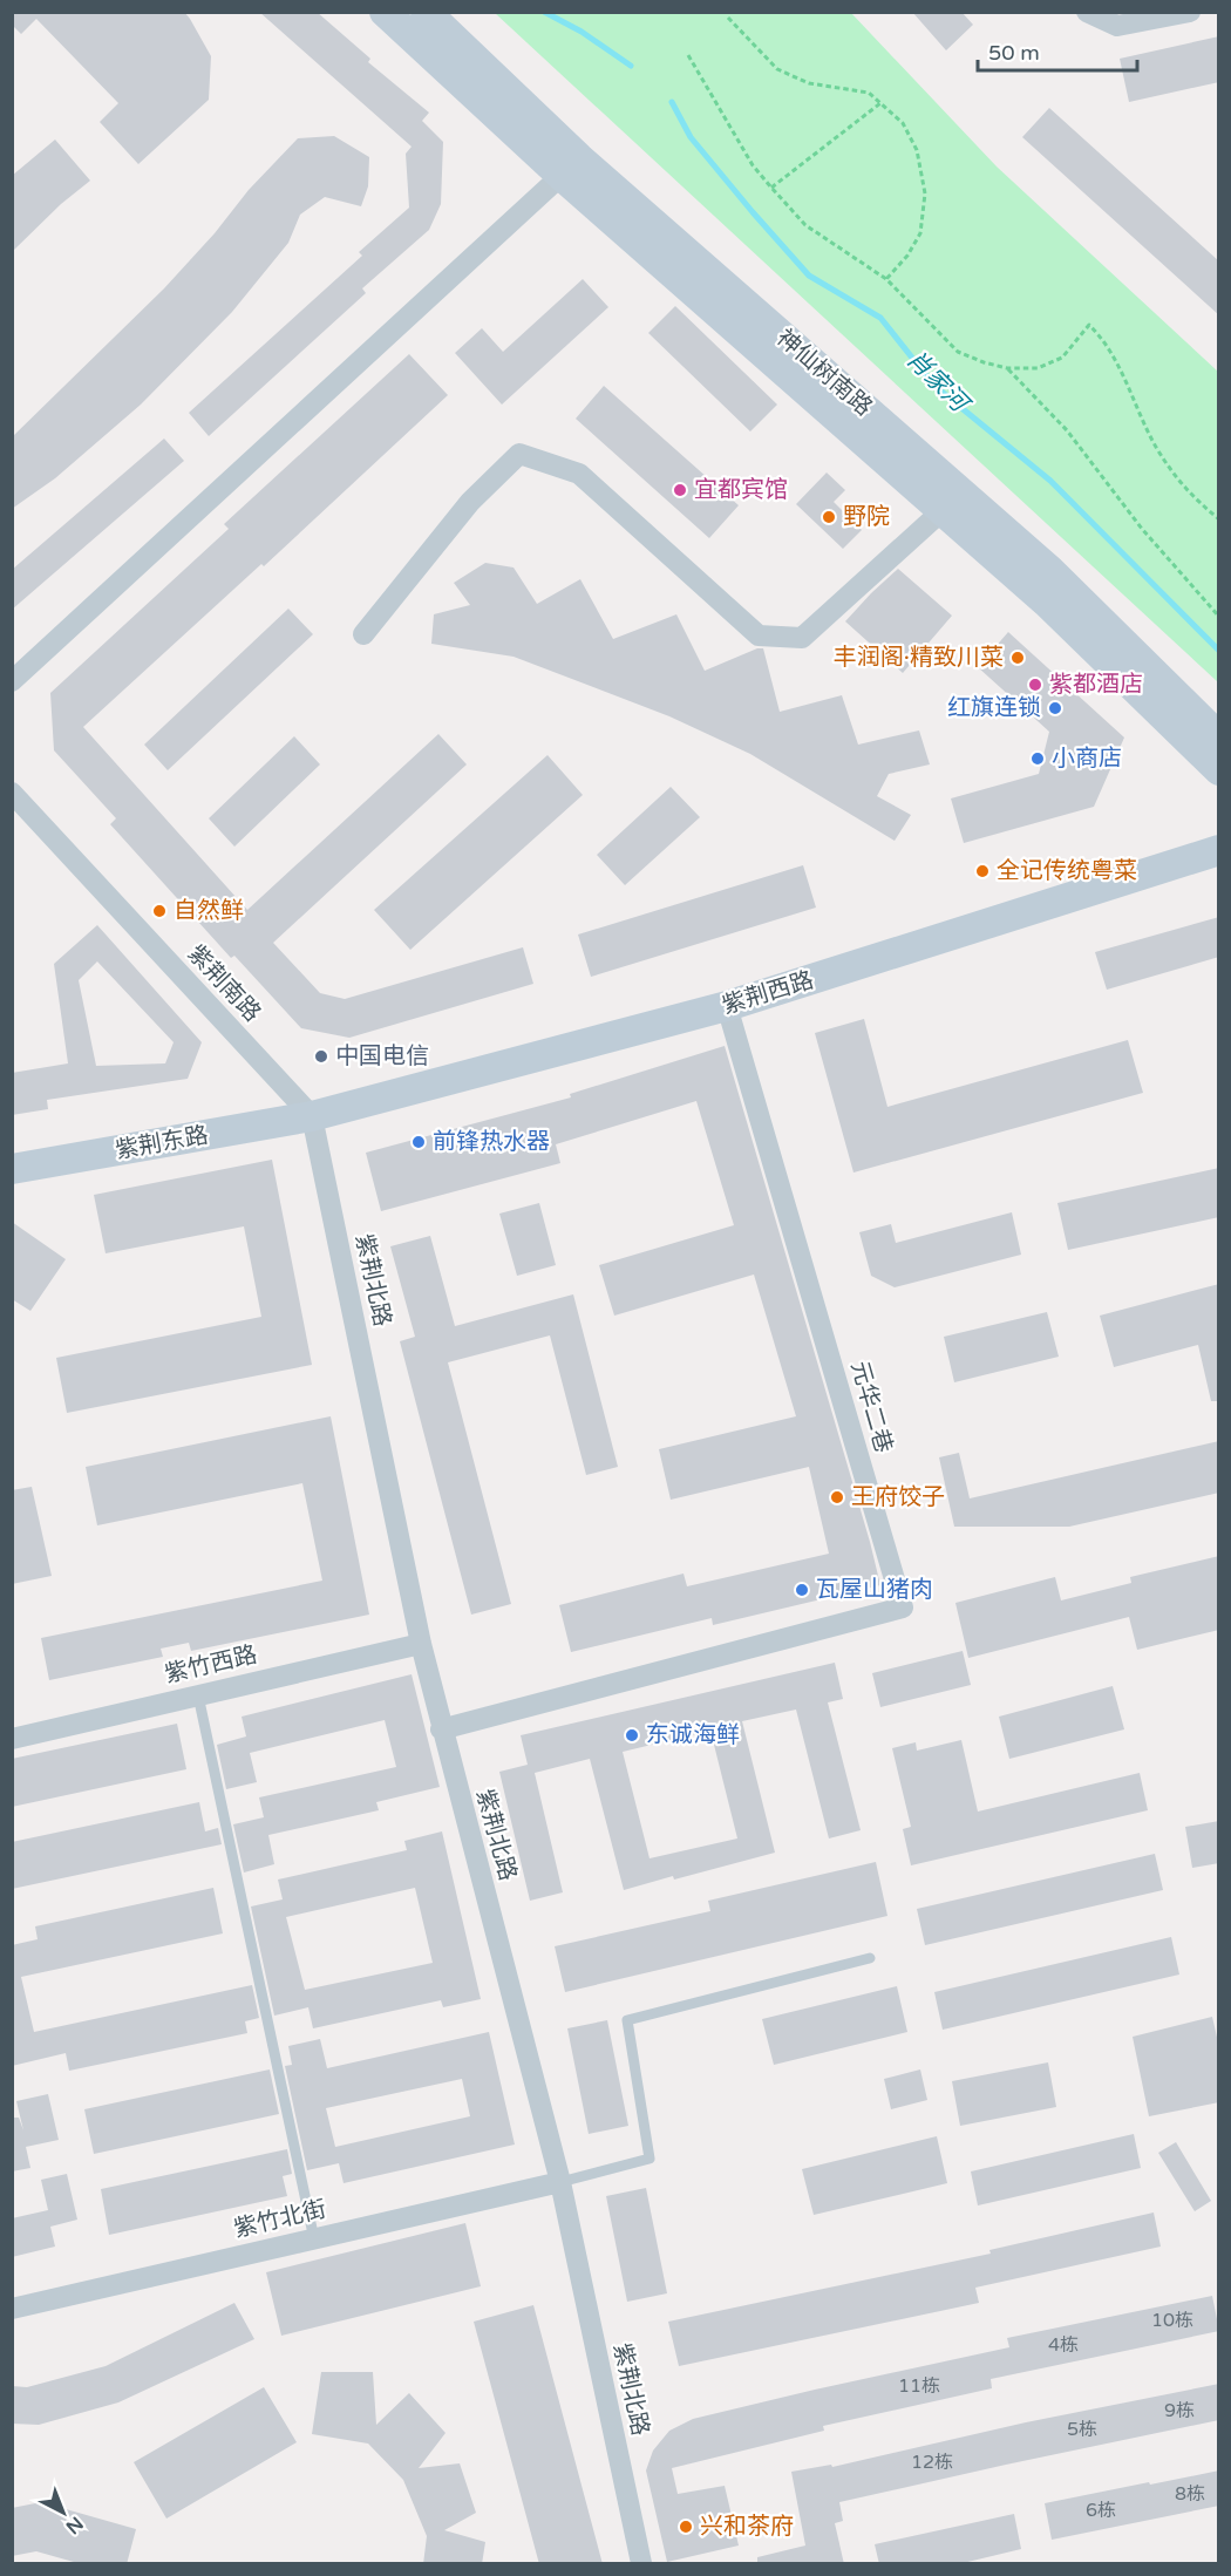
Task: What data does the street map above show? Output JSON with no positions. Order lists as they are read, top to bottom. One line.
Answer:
{"streets":{"main road":["神仙树南路","紫荆西路","紫荆东路"],"street":["紫荆南路","紫荆北路","元华二巷","紫竹西路","紫竹北街"]},"crossings":[["紫荆南路","紫荆西路"],["紫荆南路","紫荆东路"],["紫荆南路","紫荆北路"],["紫荆西路","紫荆东路"],["紫荆西路","紫荆北路"],["紫荆西路","元华二巷"],["紫荆东路","紫荆北路"],["紫荆北路","元华二巷"],["紫荆北路","紫竹西路"],["紫荆北路","紫竹北街"]],"water":["肖家河"],"places":["宜都宾馆","野院","丰润阁·精致川菜","紫都酒店","红旗连锁","小商店","全记传统粤菜","自然鲜","中国电信","前锋热水器","王府饺子","瓦屋山猪肉","东诚海鲜","兴和茶府"],"house_numbers":["10栋","4栋","11栋","9栋","5栋","12栋","8栋","6栋"],"scale_bar":"50 m","north":"bottom right"}
